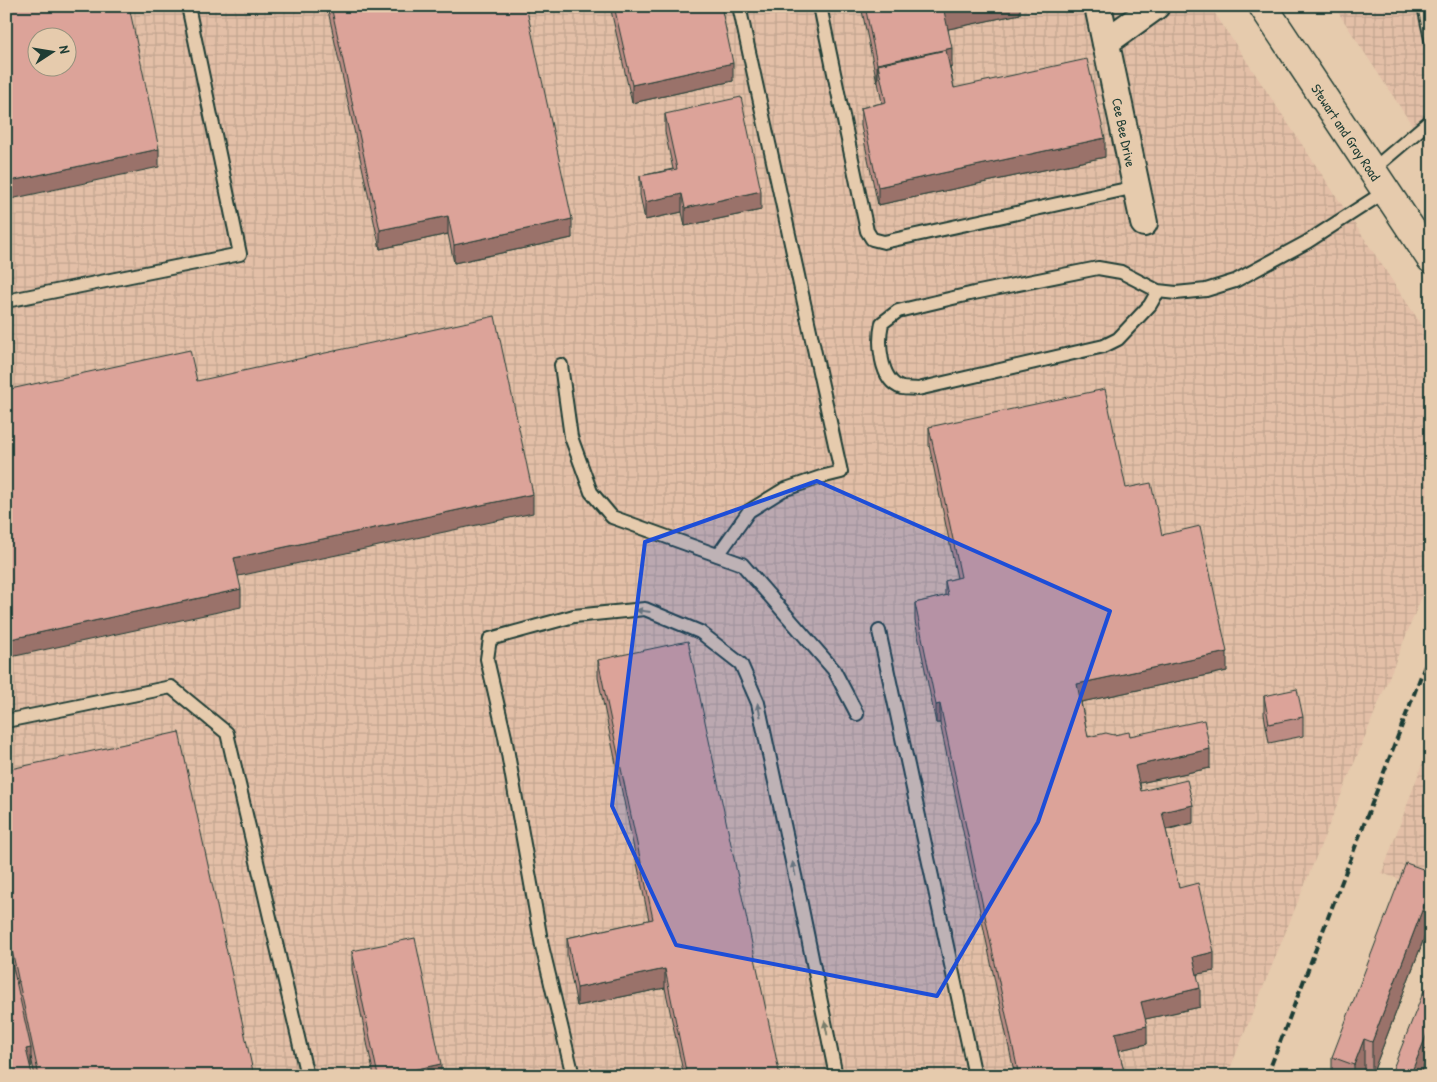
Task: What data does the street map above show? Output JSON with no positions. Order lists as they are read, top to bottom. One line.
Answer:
{"streets":{"main road":["Stewart and Gray Road"],"street":["Cee Bee Drive"]},"north":"right"}
